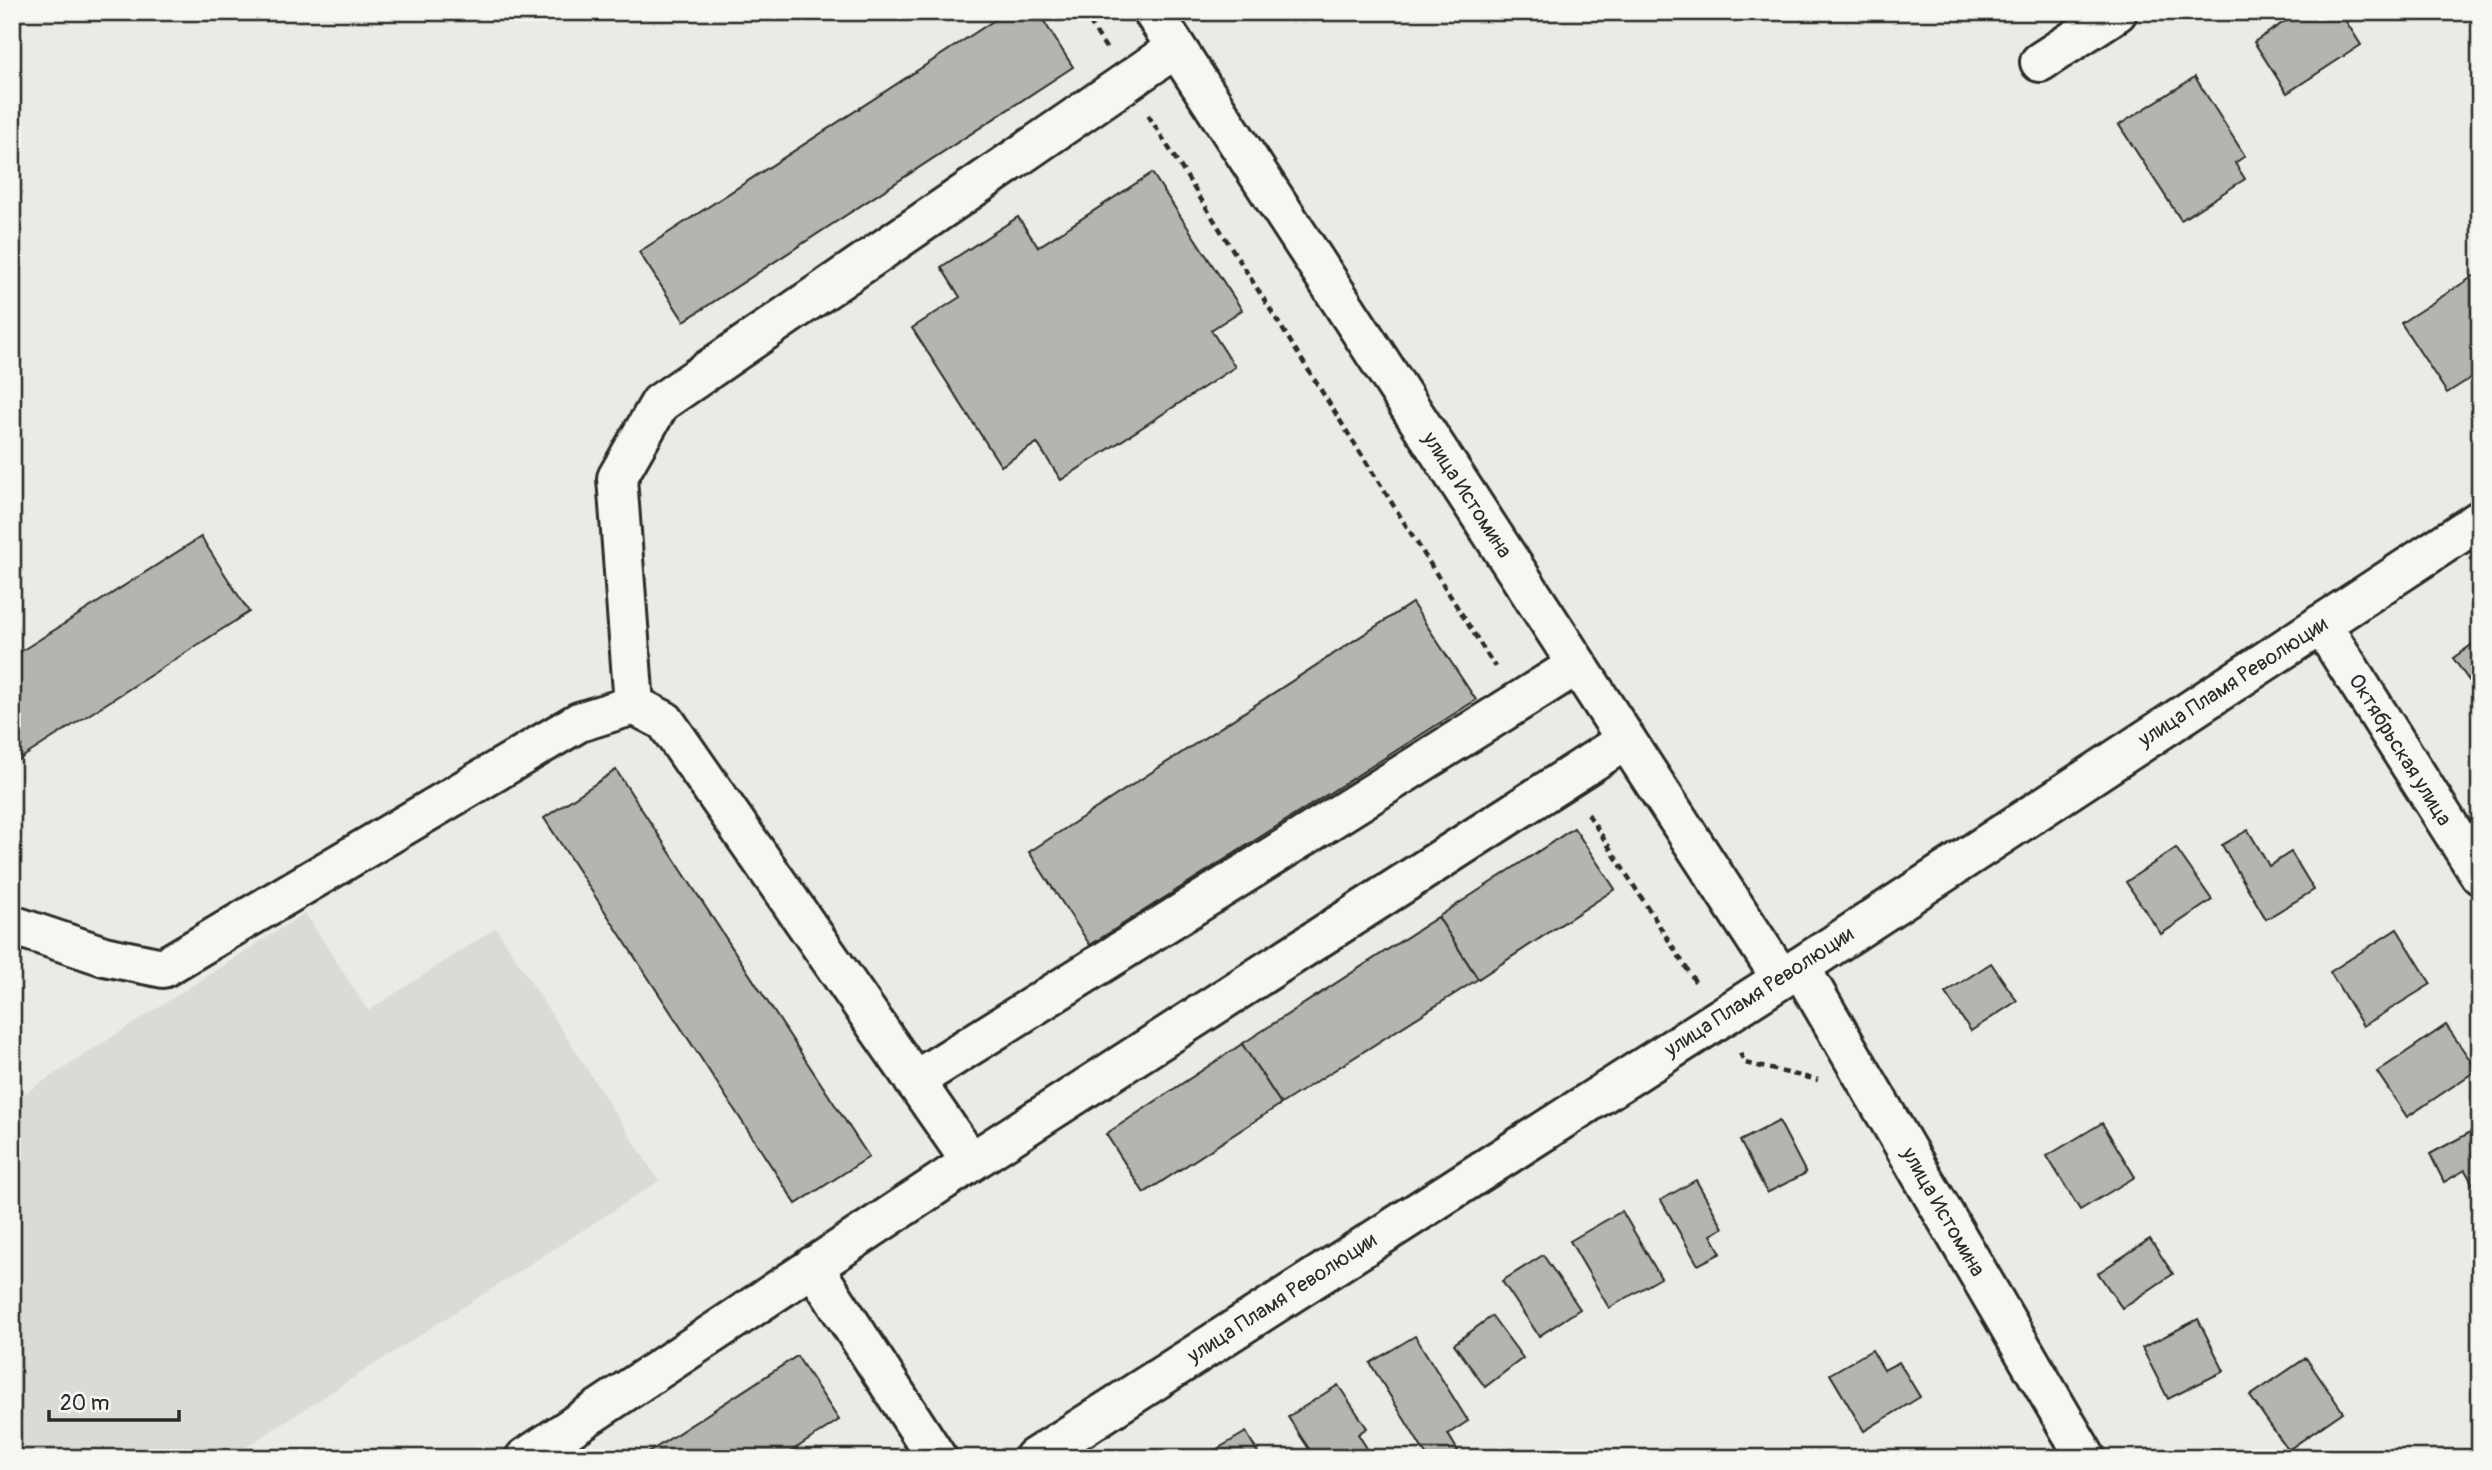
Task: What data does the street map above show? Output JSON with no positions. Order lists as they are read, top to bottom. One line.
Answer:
{"streets":{"street":["улица Истомина","улица Пламя Революции","Октябрьская улица"]},"crossings":[["улица Истомина","улица Пламя Революции"],["улица Пламя Революции","Октябрьская улица"]],"scale_bar":"20 m"}
